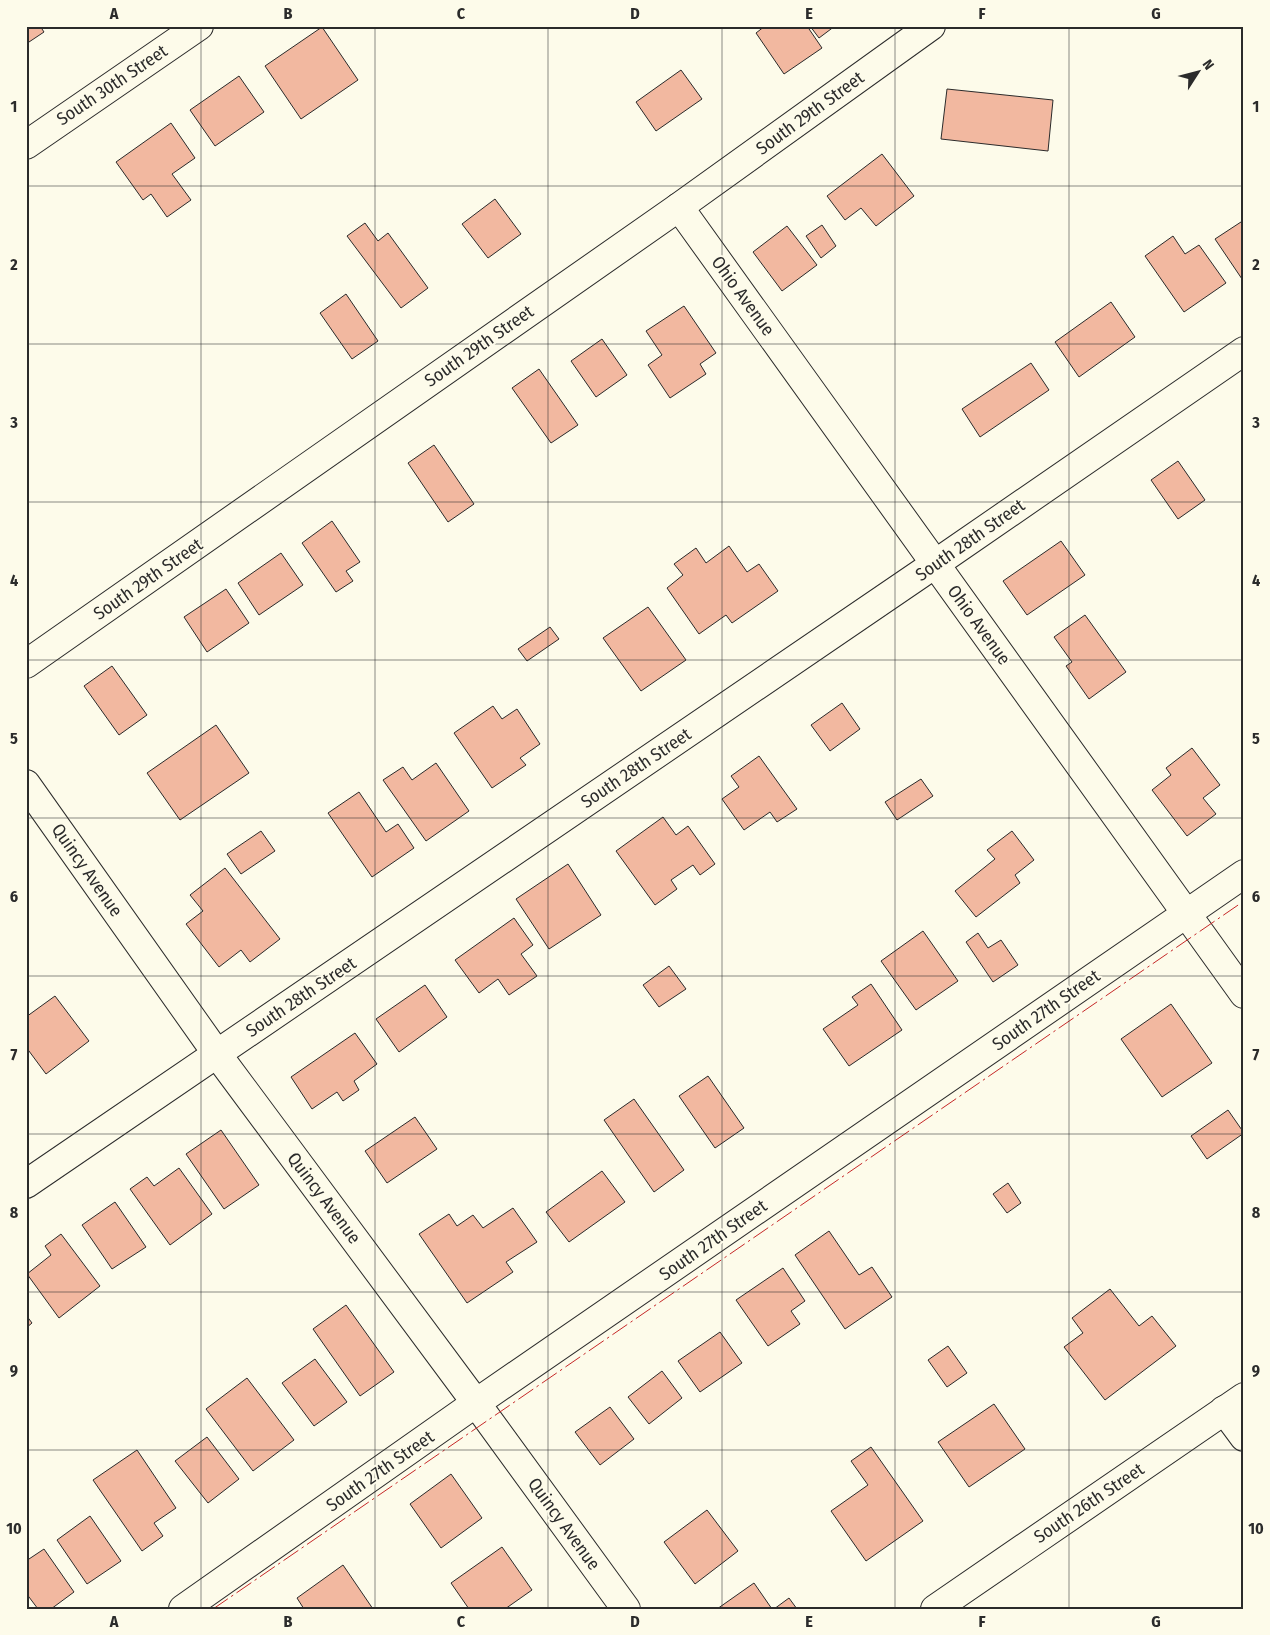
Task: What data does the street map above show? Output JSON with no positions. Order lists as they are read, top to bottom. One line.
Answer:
{"streets":{"street":["South 30th Street","South 29th Street","Ohio Avenue","South 28th Street","Quincy Avenue","South 27th Street","South 26th Street"]},"crossings":[["South 29th Street","Ohio Avenue"],["Ohio Avenue","South 28th Street"],["Ohio Avenue","South 27th Street"],["South 28th Street","Quincy Avenue"],["Quincy Avenue","South 27th Street"]],"north":"top right","grid":{"columns":["A","B","C","D","E","F","G"],"rows":["1","2","3","4","5","6","7","8","9","10"]}}
